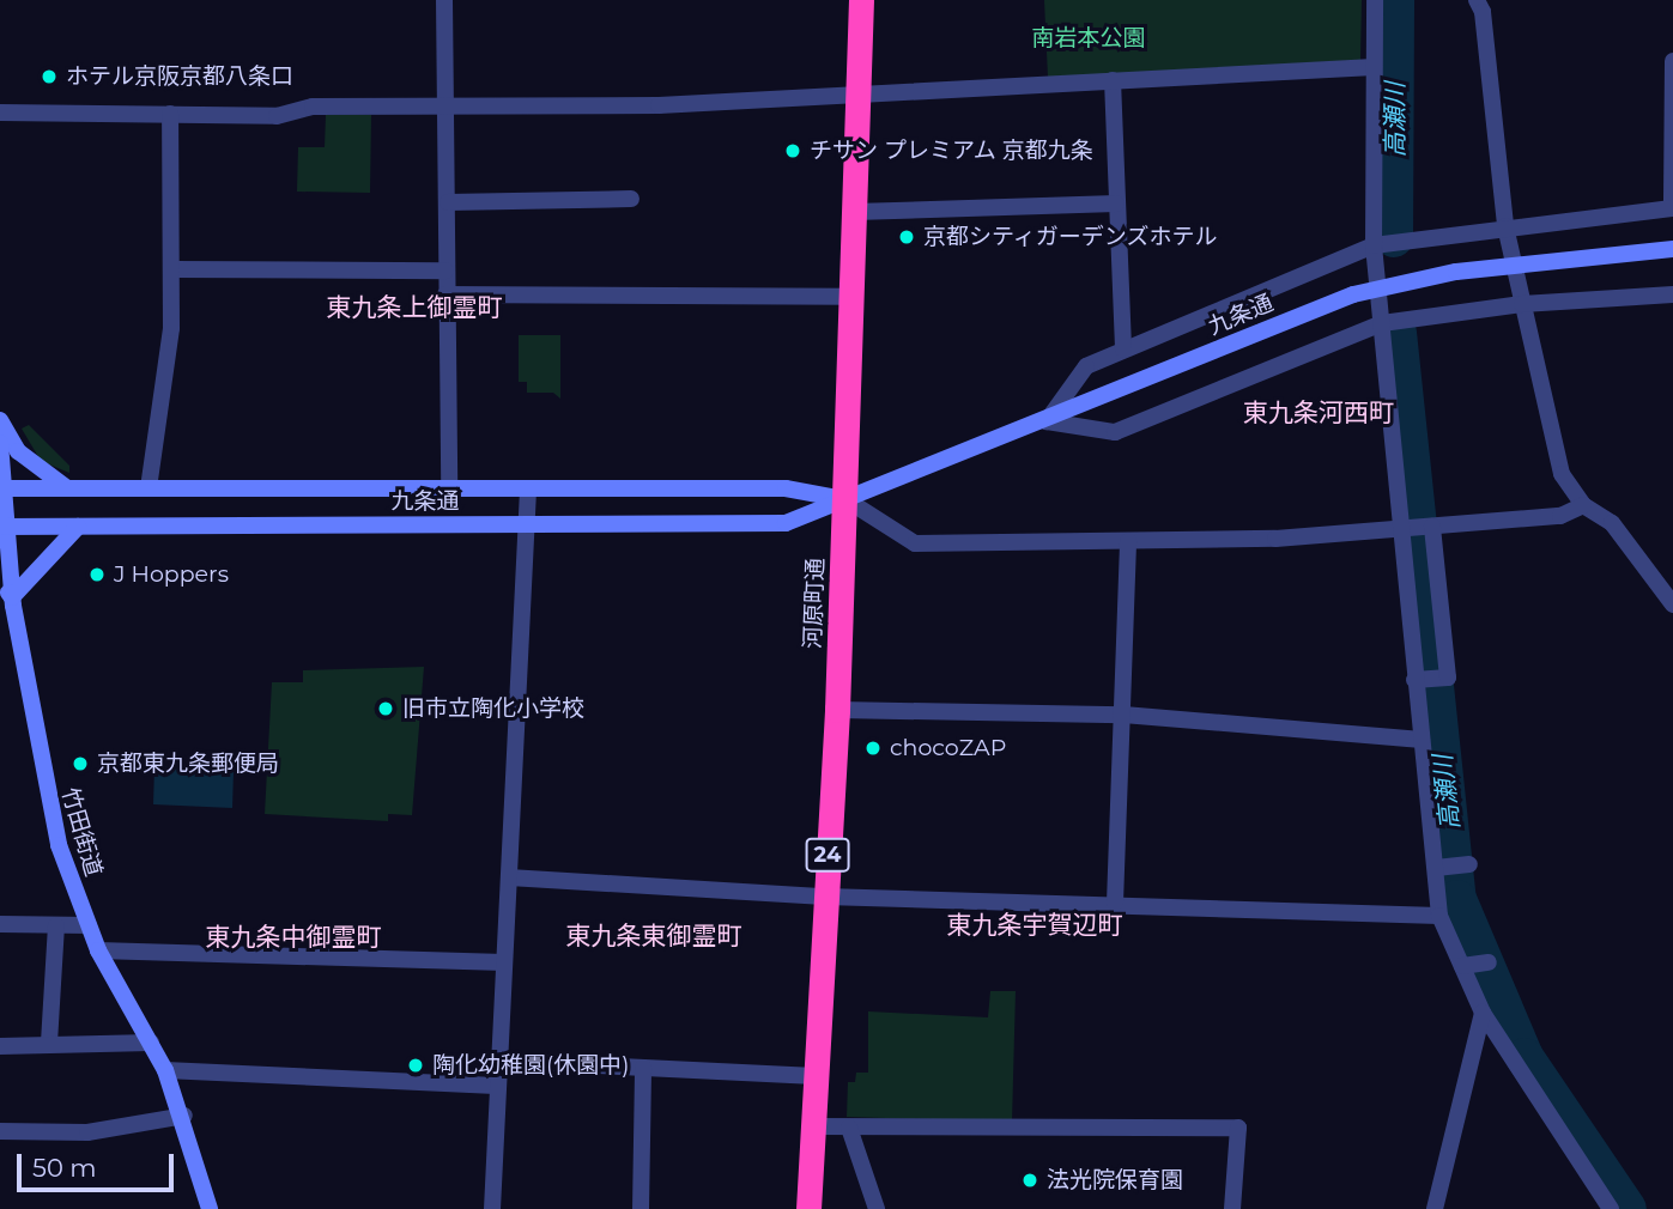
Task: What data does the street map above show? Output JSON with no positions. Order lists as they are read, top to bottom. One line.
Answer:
{"streets":{"highway":["河原町通","24"],"main road":["九条通","竹田街道"]},"crossings":[["九条通","河原町通"],["九条通","竹田街道"]],"districts":["東九条上御霊町","東九条河西町","東九条宇賀辺町","東九条東御霊町","東九条中御霊町"],"water":["高瀬川"],"parks":["南岩本公園"],"places":["ホテル京阪京都八条口","チサン プレミアム 京都九条","京都シティガーデンズホテル","J Hoppers","旧市立陶化小学校","chocoZAP","京都東九条郵便局","陶化幼稚園(休園中)","法光院保育園"],"scale_bar":"50 m"}
